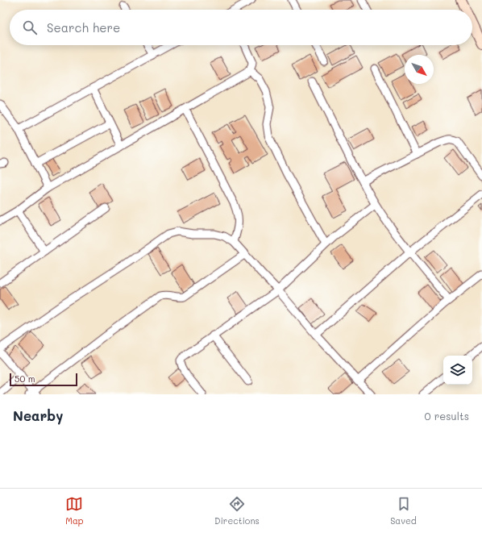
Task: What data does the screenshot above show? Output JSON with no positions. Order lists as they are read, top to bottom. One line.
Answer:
{"scale_bar":"50 m","north":"bottom right","page":{"search":"Search here","scale":"50 m","heading":["Nearby","0 results"],"nav":["Map","Directions","Saved"]}}
